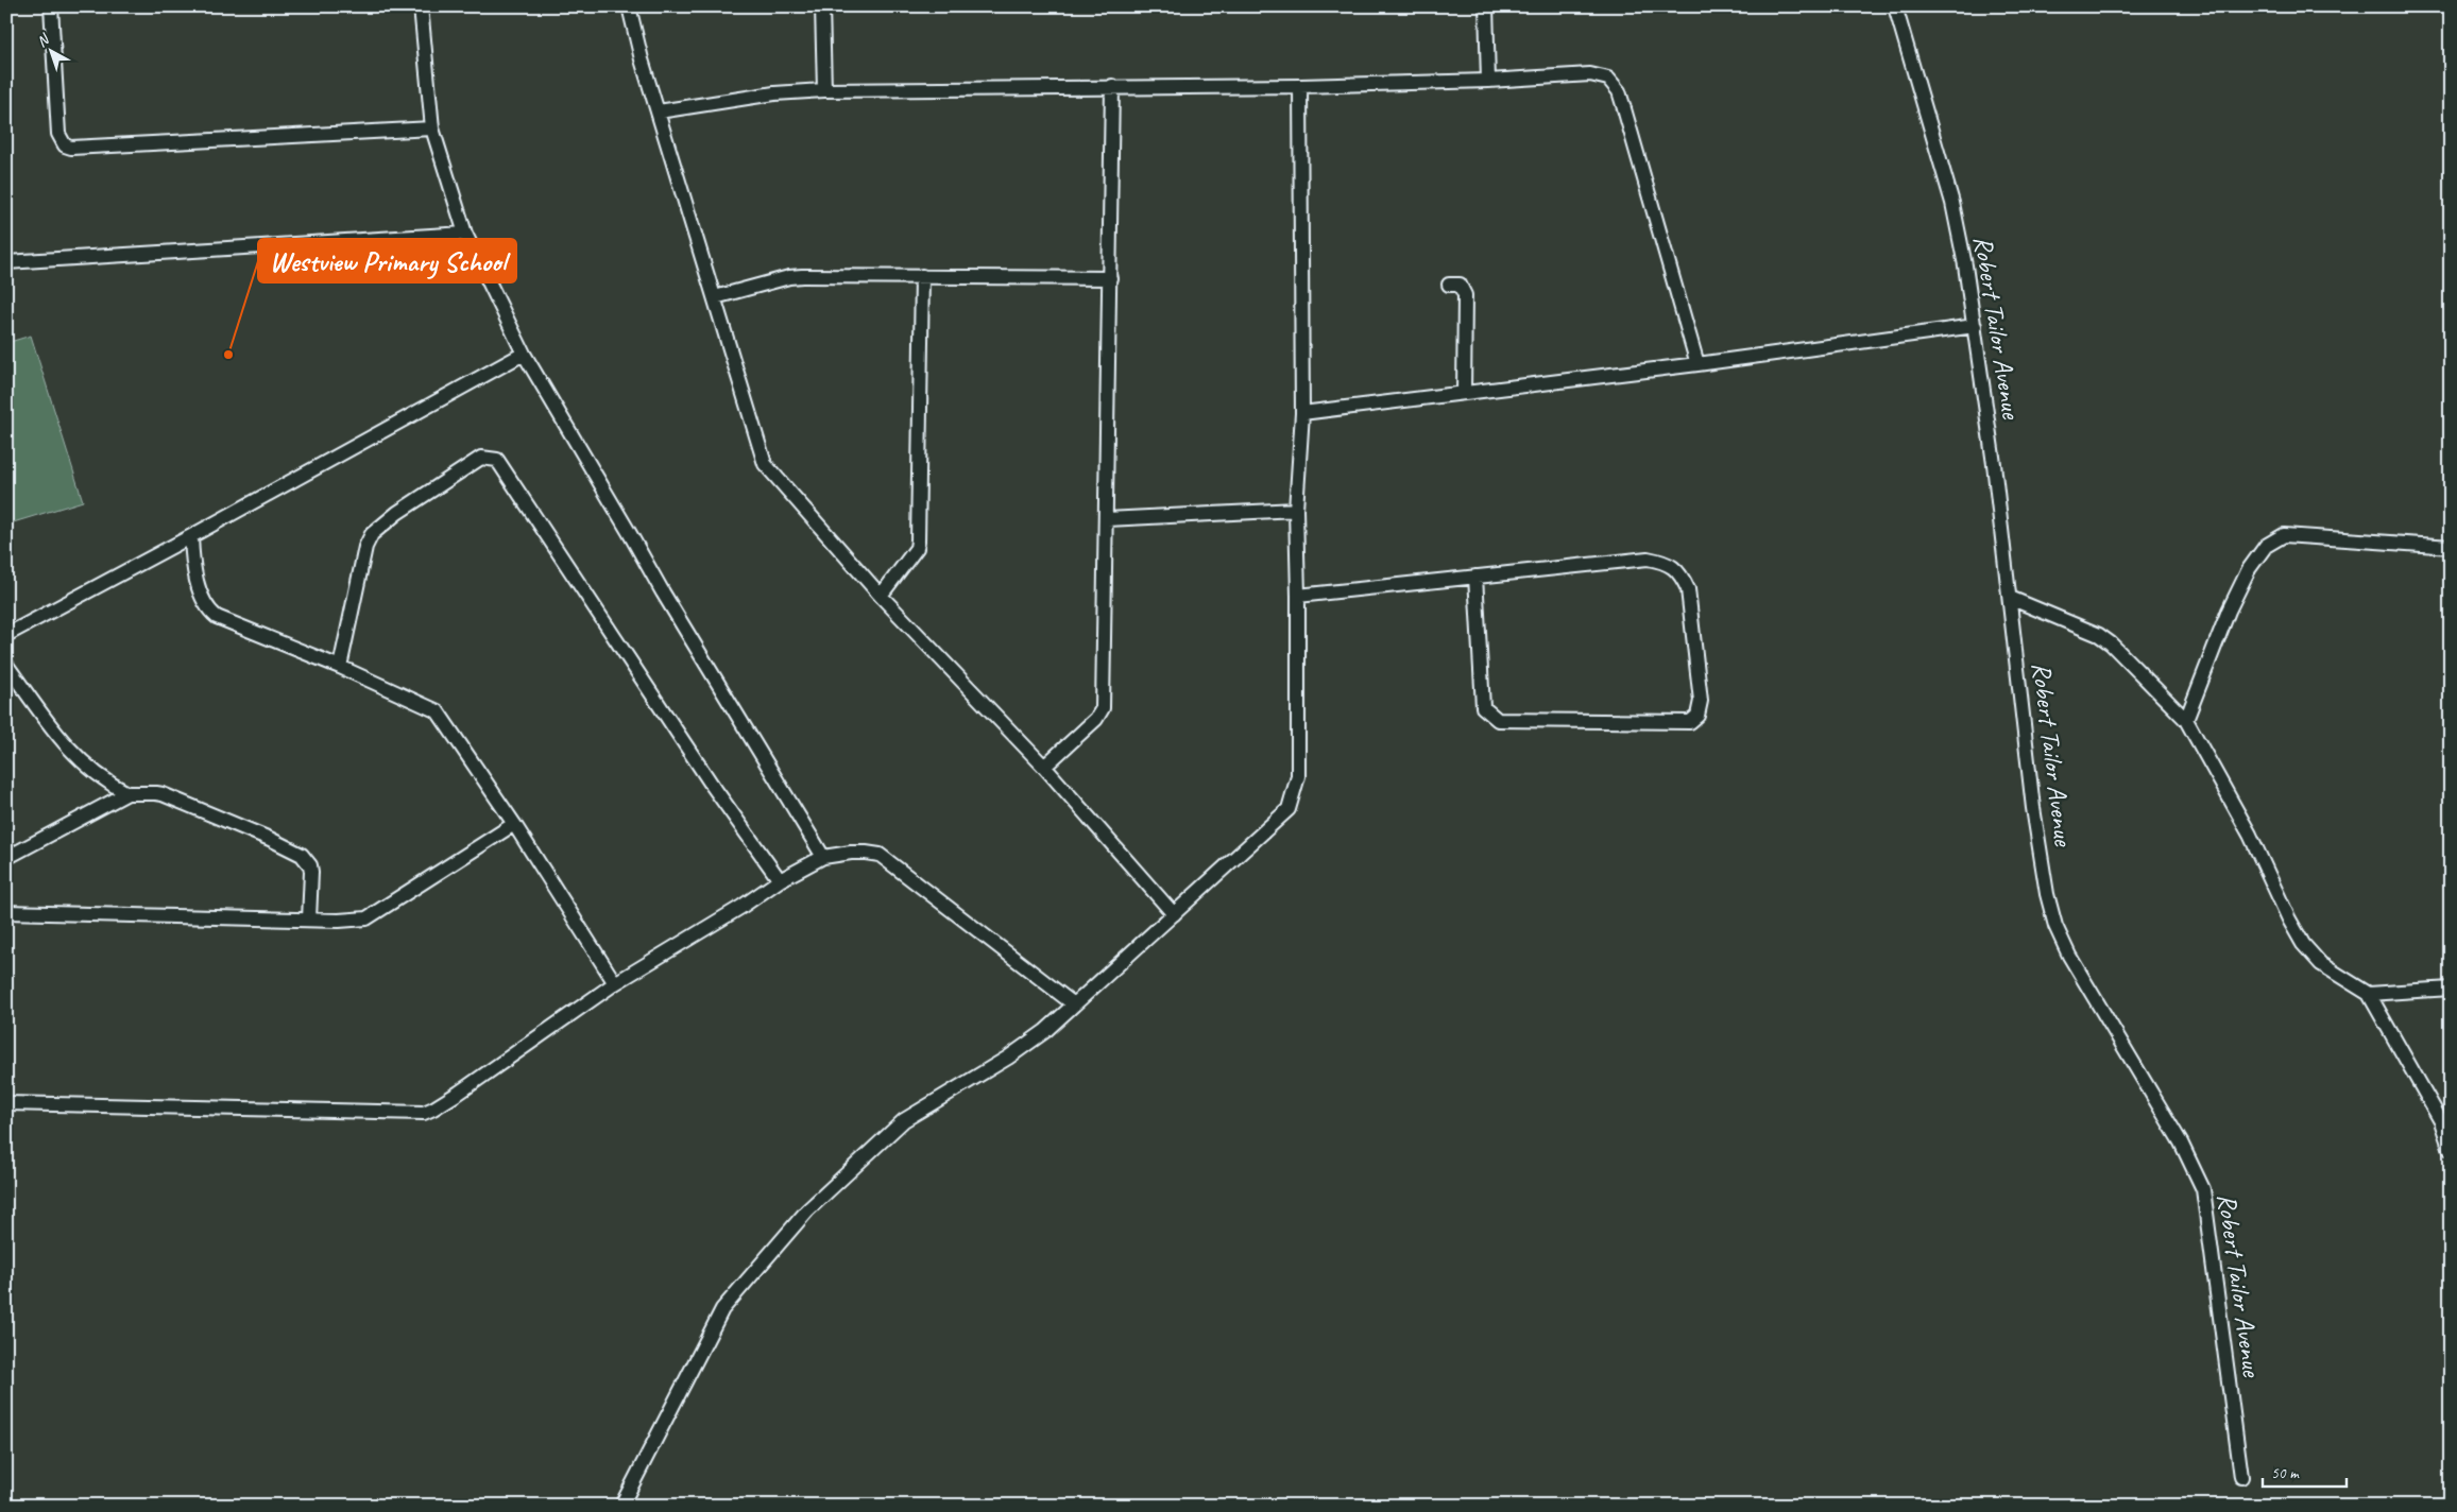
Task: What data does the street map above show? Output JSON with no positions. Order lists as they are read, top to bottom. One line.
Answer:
{"streets":{"street":["Robert Tailor Avenue"]},"places":["Westview Primary School"],"scale_bar":"50 m","north":"top left"}
